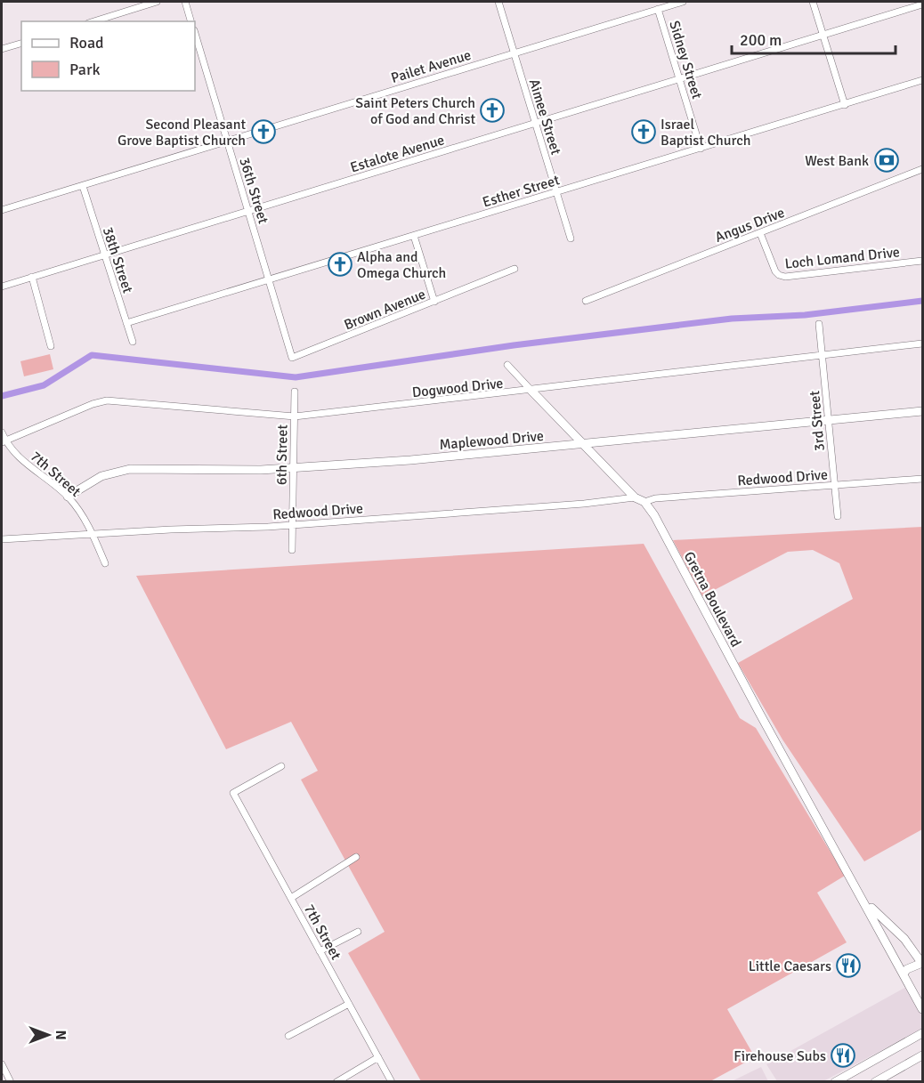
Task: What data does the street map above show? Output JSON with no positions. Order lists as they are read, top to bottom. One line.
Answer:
{"streets":{"street":["Sidney Street","Pailet Avenue","Aimee Street","Estalote Avenue","36th Street","Esther Street","Angus Drive","Loch Lomand Drive","38th Street","Brown Avenue","Dogwood Drive","3rd Street","Maplewood Drive","6th Street","7th Street","Redwood Drive","Gretna Boulevard"]},"crossings":[["Sidney Street","Pailet Avenue"],["Sidney Street","Estalote Avenue"],["Sidney Street","Esther Street"],["Pailet Avenue","Aimee Street"],["Pailet Avenue","36th Street"],["Pailet Avenue","38th Street"],["Aimee Street","Estalote Avenue"],["Aimee Street","Esther Street"],["Estalote Avenue","36th Street"],["Estalote Avenue","38th Street"],["36th Street","Esther Street"],["36th Street","Brown Avenue"],["Esther Street","38th Street"],["Angus Drive","Loch Lomand Drive"],["Dogwood Drive","3rd Street"],["Dogwood Drive","6th Street"],["Dogwood Drive","7th Street"],["3rd Street","Maplewood Drive"],["3rd Street","Redwood Drive"],["Maplewood Drive","6th Street"],["Maplewood Drive","7th Street"],["6th Street","Redwood Drive"],["7th Street","Redwood Drive"],["Redwood Drive","Gretna Boulevard"]],"places":{"church":["Saint Peters Church of God and Christ","Second Pleasant Grove Baptist Church","Israel Baptist Church","Alpha and Omega Church"],"bank":["West Bank"],"restaurant":["Little Caesars","Firehouse Subs"]},"legend":["Road","Park"],"scale_bar":"200 m","north":"right"}
